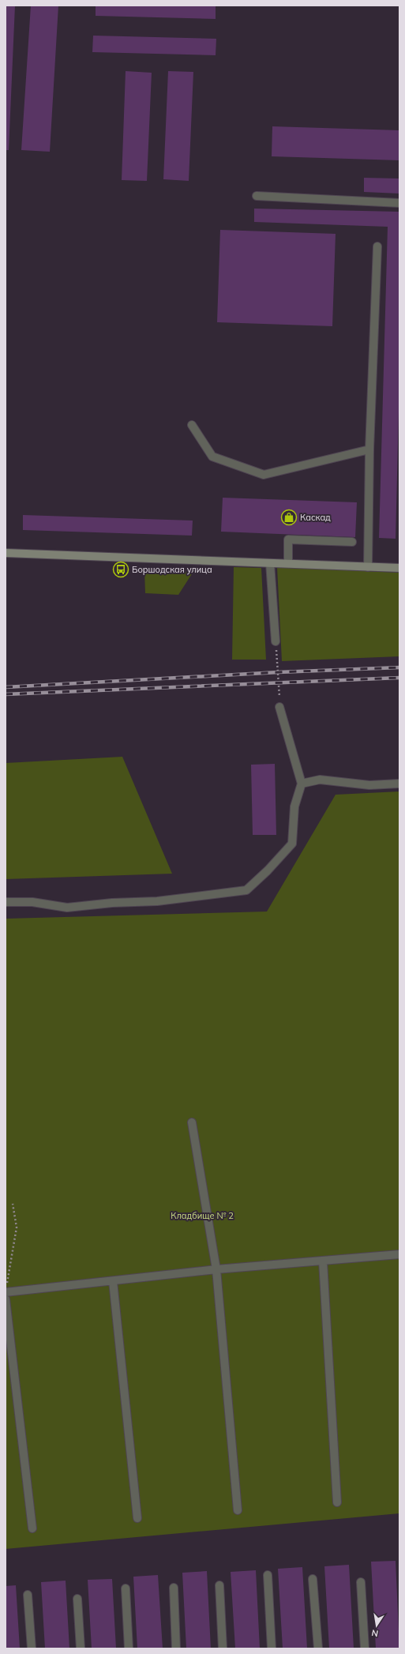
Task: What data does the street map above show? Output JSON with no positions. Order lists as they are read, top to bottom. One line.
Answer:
{"parks":["Кладбище № 2"],"places":{"shop":["Каскад"],"bus stop":["Боршодская улица"]},"north":"bottom"}
